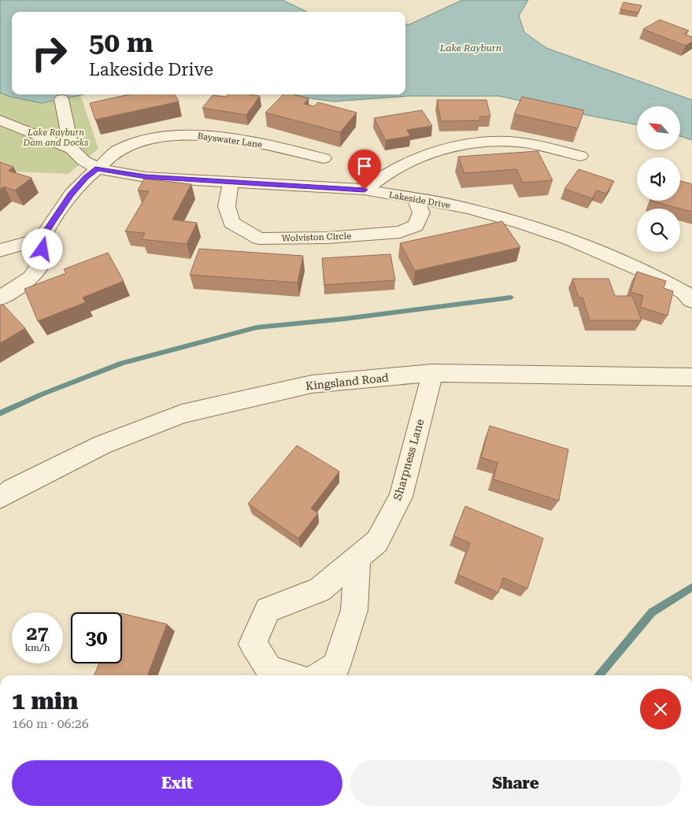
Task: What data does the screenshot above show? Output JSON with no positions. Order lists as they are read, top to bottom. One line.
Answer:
{"streets":{"street":["Bayswater Lane","Lakeside Drive","Wolviston Circle","Kingsland Road","Sharpness Lane"]},"crossings":[["Bayswater Lane","Lakeside Drive"],["Lakeside Drive","Wolviston Circle"],["Kingsland Road","Sharpness Lane"]],"water":["Lake Rayburn"],"parks":["Lake Rayburn Dam and Docks"],"north":"top left","page":{"turn":["50 m","Lakeside Drive"],"speed":"27 km/h","limit":"30","heading":["1 min","160 m · 06:26"],"buttons":["Exit","Share"]}}
